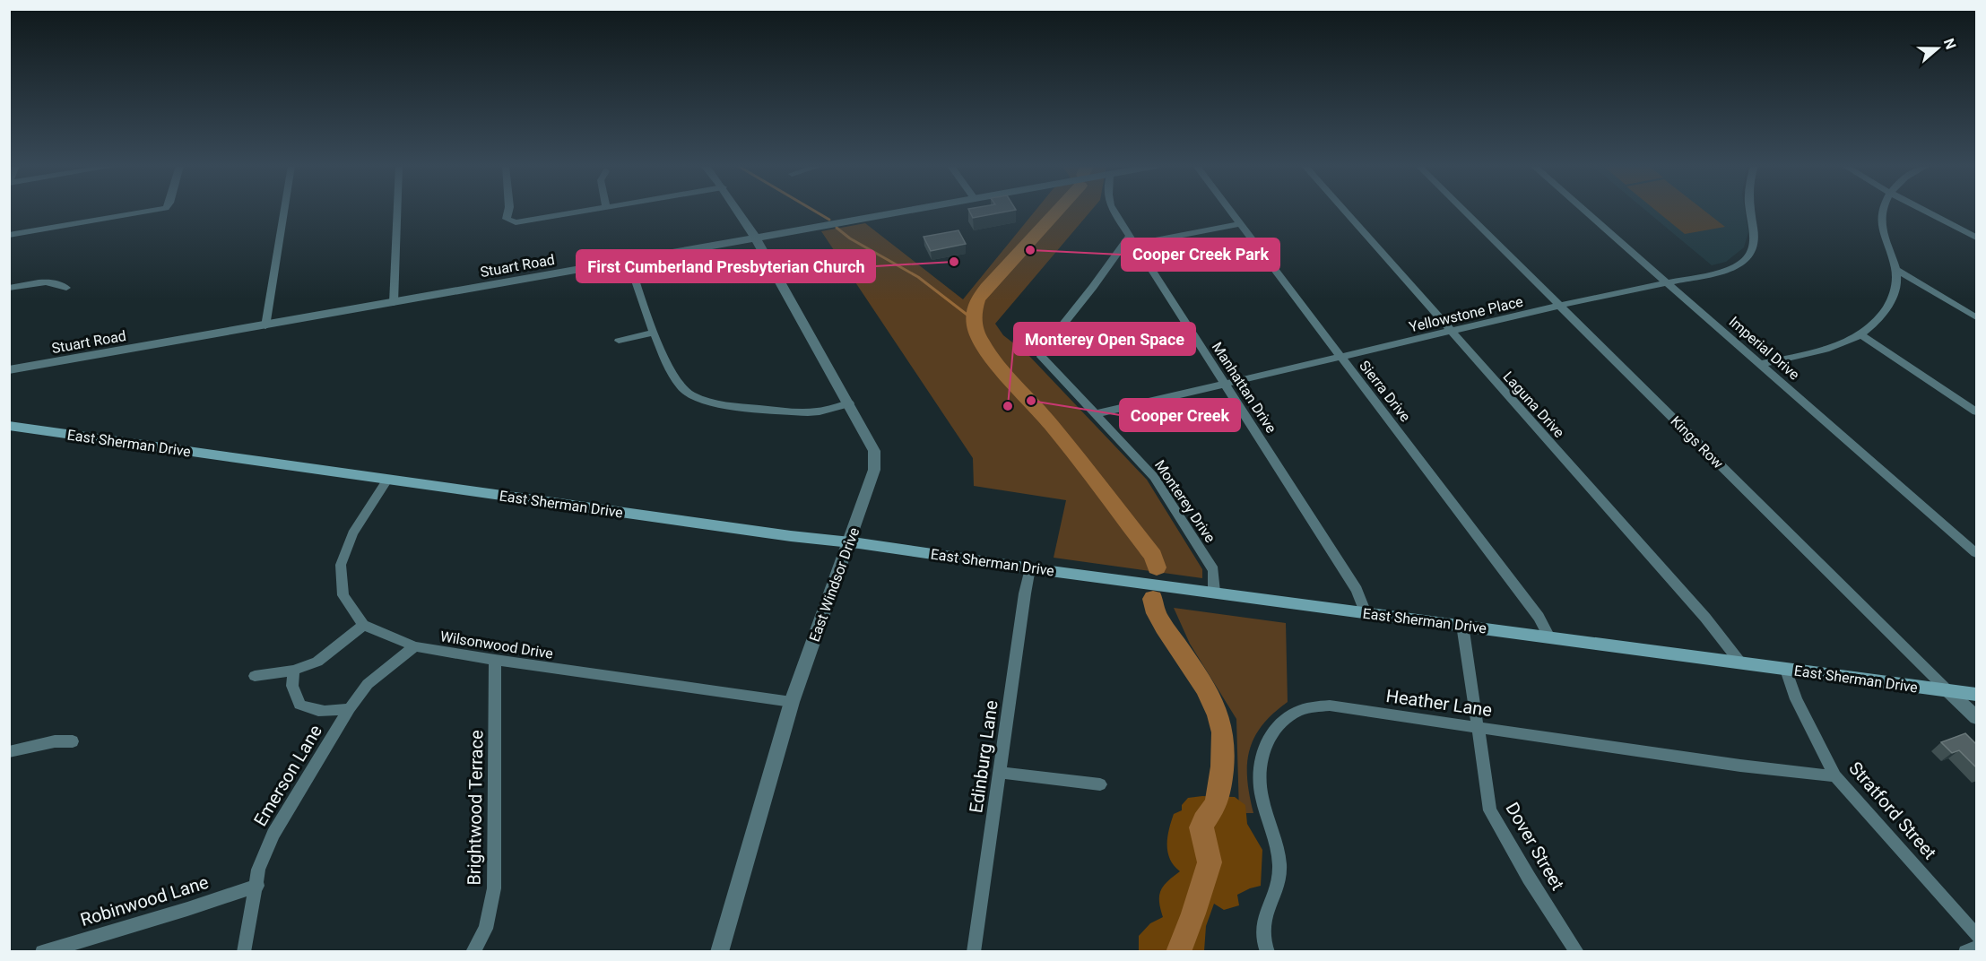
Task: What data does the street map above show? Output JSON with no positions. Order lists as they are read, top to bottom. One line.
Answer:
{"streets":{"main road":["East Sherman Drive"],"street":["Stuart Road","Yellowstone Place","Imperial Drive","Manhattan Drive","Sierra Drive","Laguna Drive","Kings Row","Monterey Drive","East Windsor Drive","Wilsonwood Drive","Heather Lane","Edinburg Lane","Emerson Lane","Brightwood Terrace","Stratford Street","Dover Street","Robinwood Lane"]},"crossings":[["Stuart Road","East Windsor Drive"],["Yellowstone Place","Imperial Drive"],["Yellowstone Place","Manhattan Drive"],["Yellowstone Place","Sierra Drive"],["Yellowstone Place","Laguna Drive"],["Yellowstone Place","Kings Row"],["Yellowstone Place","Monterey Drive"],["Manhattan Drive","East Sherman Drive"],["Manhattan Drive","Monterey Drive"],["Sierra Drive","East Sherman Drive"],["Laguna Drive","East Sherman Drive"],["Kings Row","East Sherman Drive"],["East Sherman Drive","Monterey Drive"],["East Sherman Drive","East Windsor Drive"],["East Sherman Drive","Edinburg Lane"],["East Sherman Drive","Stratford Street"],["East Sherman Drive","Dover Street"],["East Windsor Drive","Wilsonwood Drive"],["Wilsonwood Drive","Emerson Lane"],["Wilsonwood Drive","Brightwood Terrace"],["Heather Lane","Stratford Street"],["Heather Lane","Dover Street"],["Emerson Lane","Robinwood Lane"]],"places":["Cooper Creek Park","First Cumberland Presbyterian Church","Cooper Creek","Monterey Open Space"],"north":"right"}
